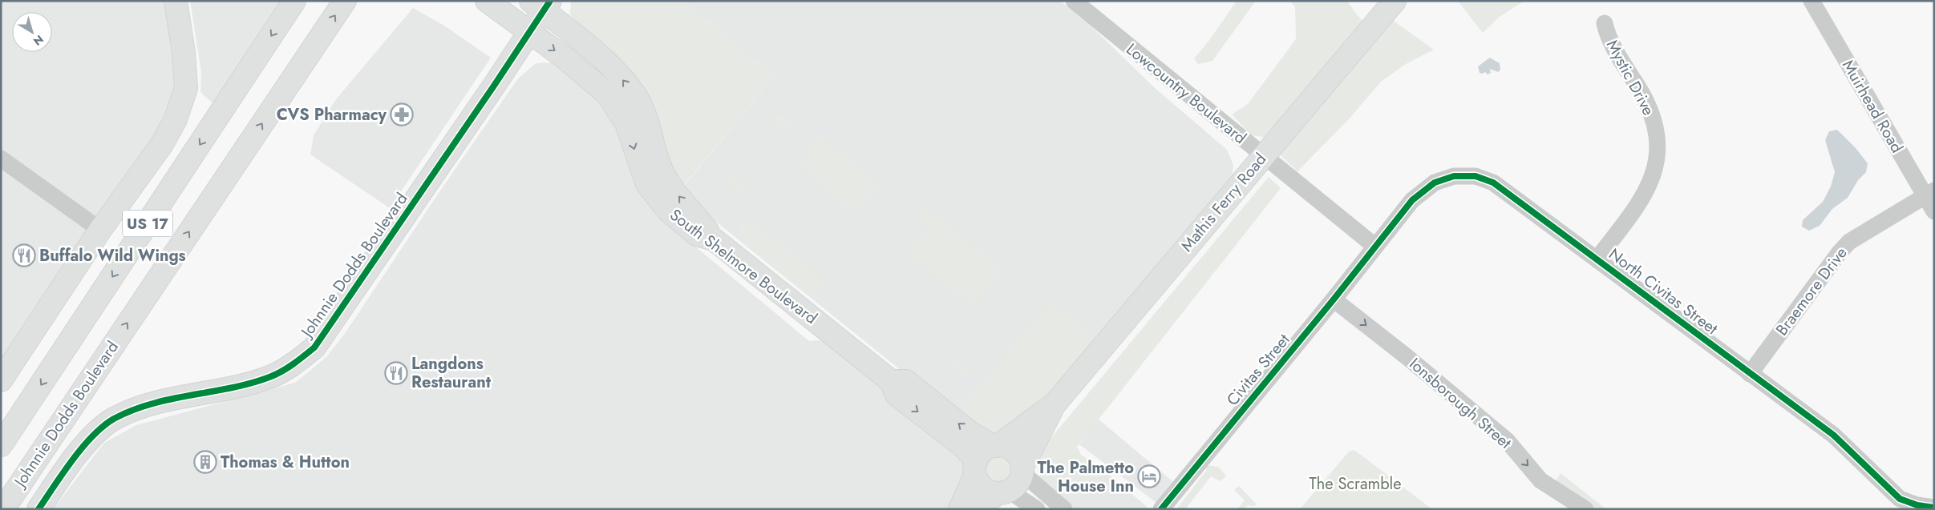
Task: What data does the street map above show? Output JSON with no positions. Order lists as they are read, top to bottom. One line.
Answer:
{"streets":{"main road":["Mathis Ferry Road","US 17","Johnnie Dodds Boulevard","South Shelmore Boulevard"],"street":["Mystic Drive","Lowcountry Boulevard","Muirhead Road","North Civitas Street","Braemore Drive","Civitas Street","Ionsborough Street"]},"crossings":[["Mystic Drive","North Civitas Street"],["Lowcountry Boulevard","Mathis Ferry Road"],["Lowcountry Boulevard","North Civitas Street"],["Lowcountry Boulevard","Civitas Street"],["Muirhead Road","Braemore Drive"],["Mathis Ferry Road","South Shelmore Boulevard"],["Johnnie Dodds Boulevard","South Shelmore Boulevard"],["North Civitas Street","Braemore Drive"],["North Civitas Street","Civitas Street"],["Civitas Street","Ionsborough Street"]],"one_way":["Ionsborough Street"],"parks":["The Scramble"],"places":{"pharmacy":["CVS Pharmacy"],"restaurant":["Buffalo Wild Wings","Langdons Restaurant"],"building":["Thomas & Hutton"],"hotel":["The Palmetto House Inn"]},"north":"bottom right"}
